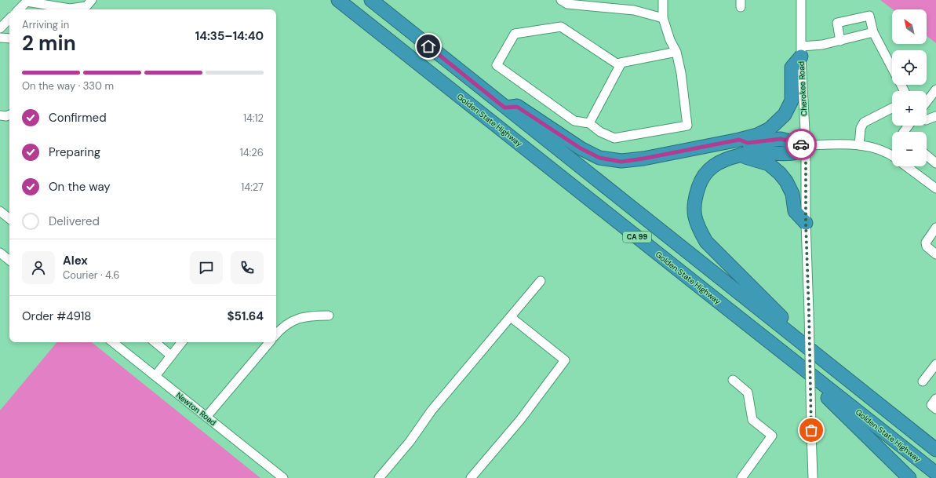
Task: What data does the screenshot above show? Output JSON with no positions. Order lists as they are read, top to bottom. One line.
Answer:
{"streets":{"highway":["Golden State Highway","CA 99"],"street":["Cherokee Road","Newton Road"]},"north":"top left","page":{"map_buttons":["+","−"],"heading":["2 min","Arriving in","14:35–14:40"],"panel":["Alex","Courier · 4.6","Order #4918","$51.64"],"bar":"On the way · 330 m","list":[["Confirmed","14:12"],["Preparing","14:26"],["On the way","14:27"],"Delivered"]}}
